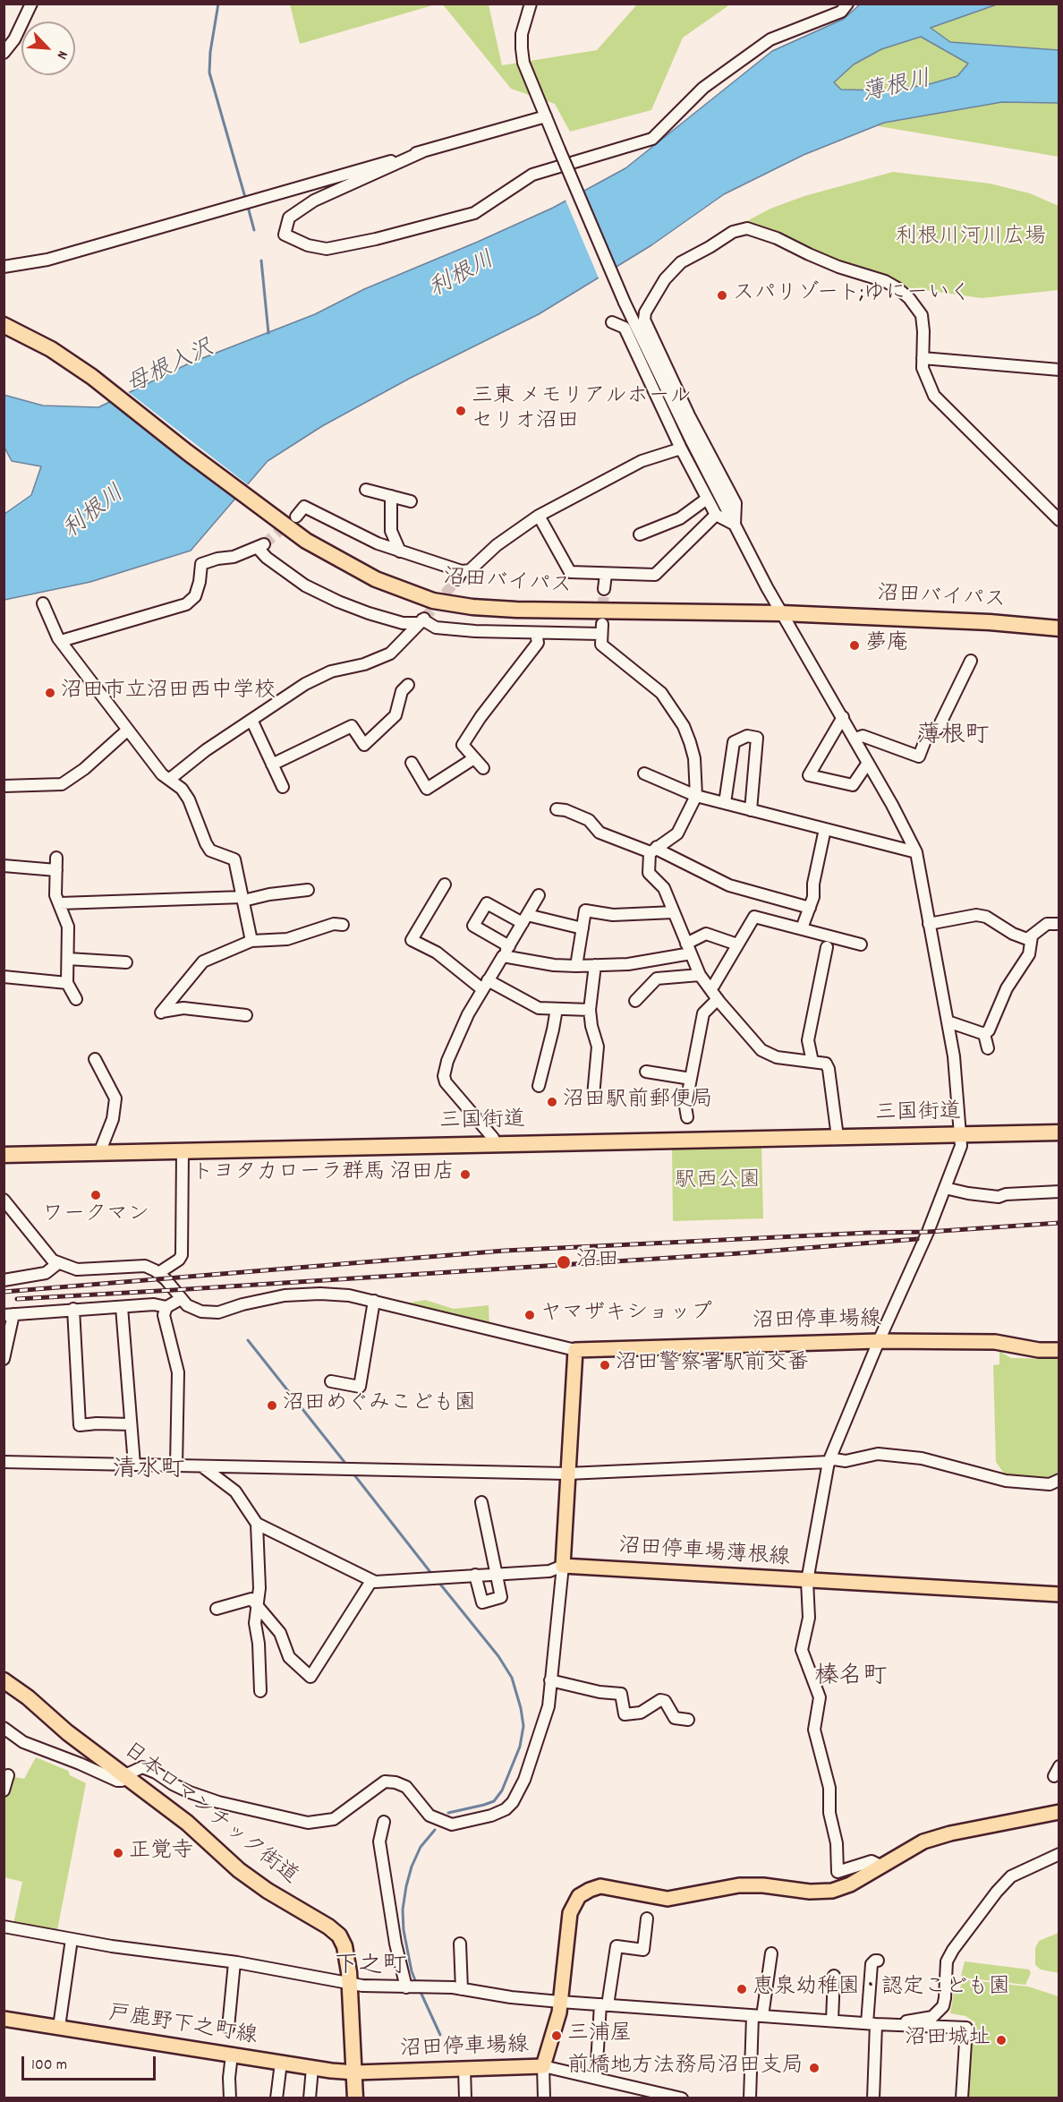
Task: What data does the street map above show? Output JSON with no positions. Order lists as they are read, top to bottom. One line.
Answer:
{"streets":{"highway":["沼田バイパス","三国街道","日本ロマンチック街道"],"main road":["沼田停車場線","沼田停車場薄根線","戸鹿野下之町線"]},"crossings":[["沼田停車場線","日本ロマンチック街道"],["沼田停車場線","戸鹿野下之町線"],["日本ロマンチック街道","戸鹿野下之町線"]],"districts":["薄根町","清水町","榛名町","下之町"],"water":["薄根川","利根川","母根入沢"],"parks":["利根川河川広場","駅西公園"],"places":["スパリゾート;ゆにーいく","三東 メモリアルホール セリオ沼田","夢庵","沼田市立沼田西中学校","沼田駅前郵便局","トヨタカローラ群馬 沼田店","ワークマン","沼田","ヤマザキショップ","沼田警察署駅前交番","沼田めぐみこども園","正覚寺","恵泉幼稚園・認定こども園","三浦屋","沼田城址","前橋地方法務局沼田支局"],"scale_bar":"100 m","north":"bottom right"}
